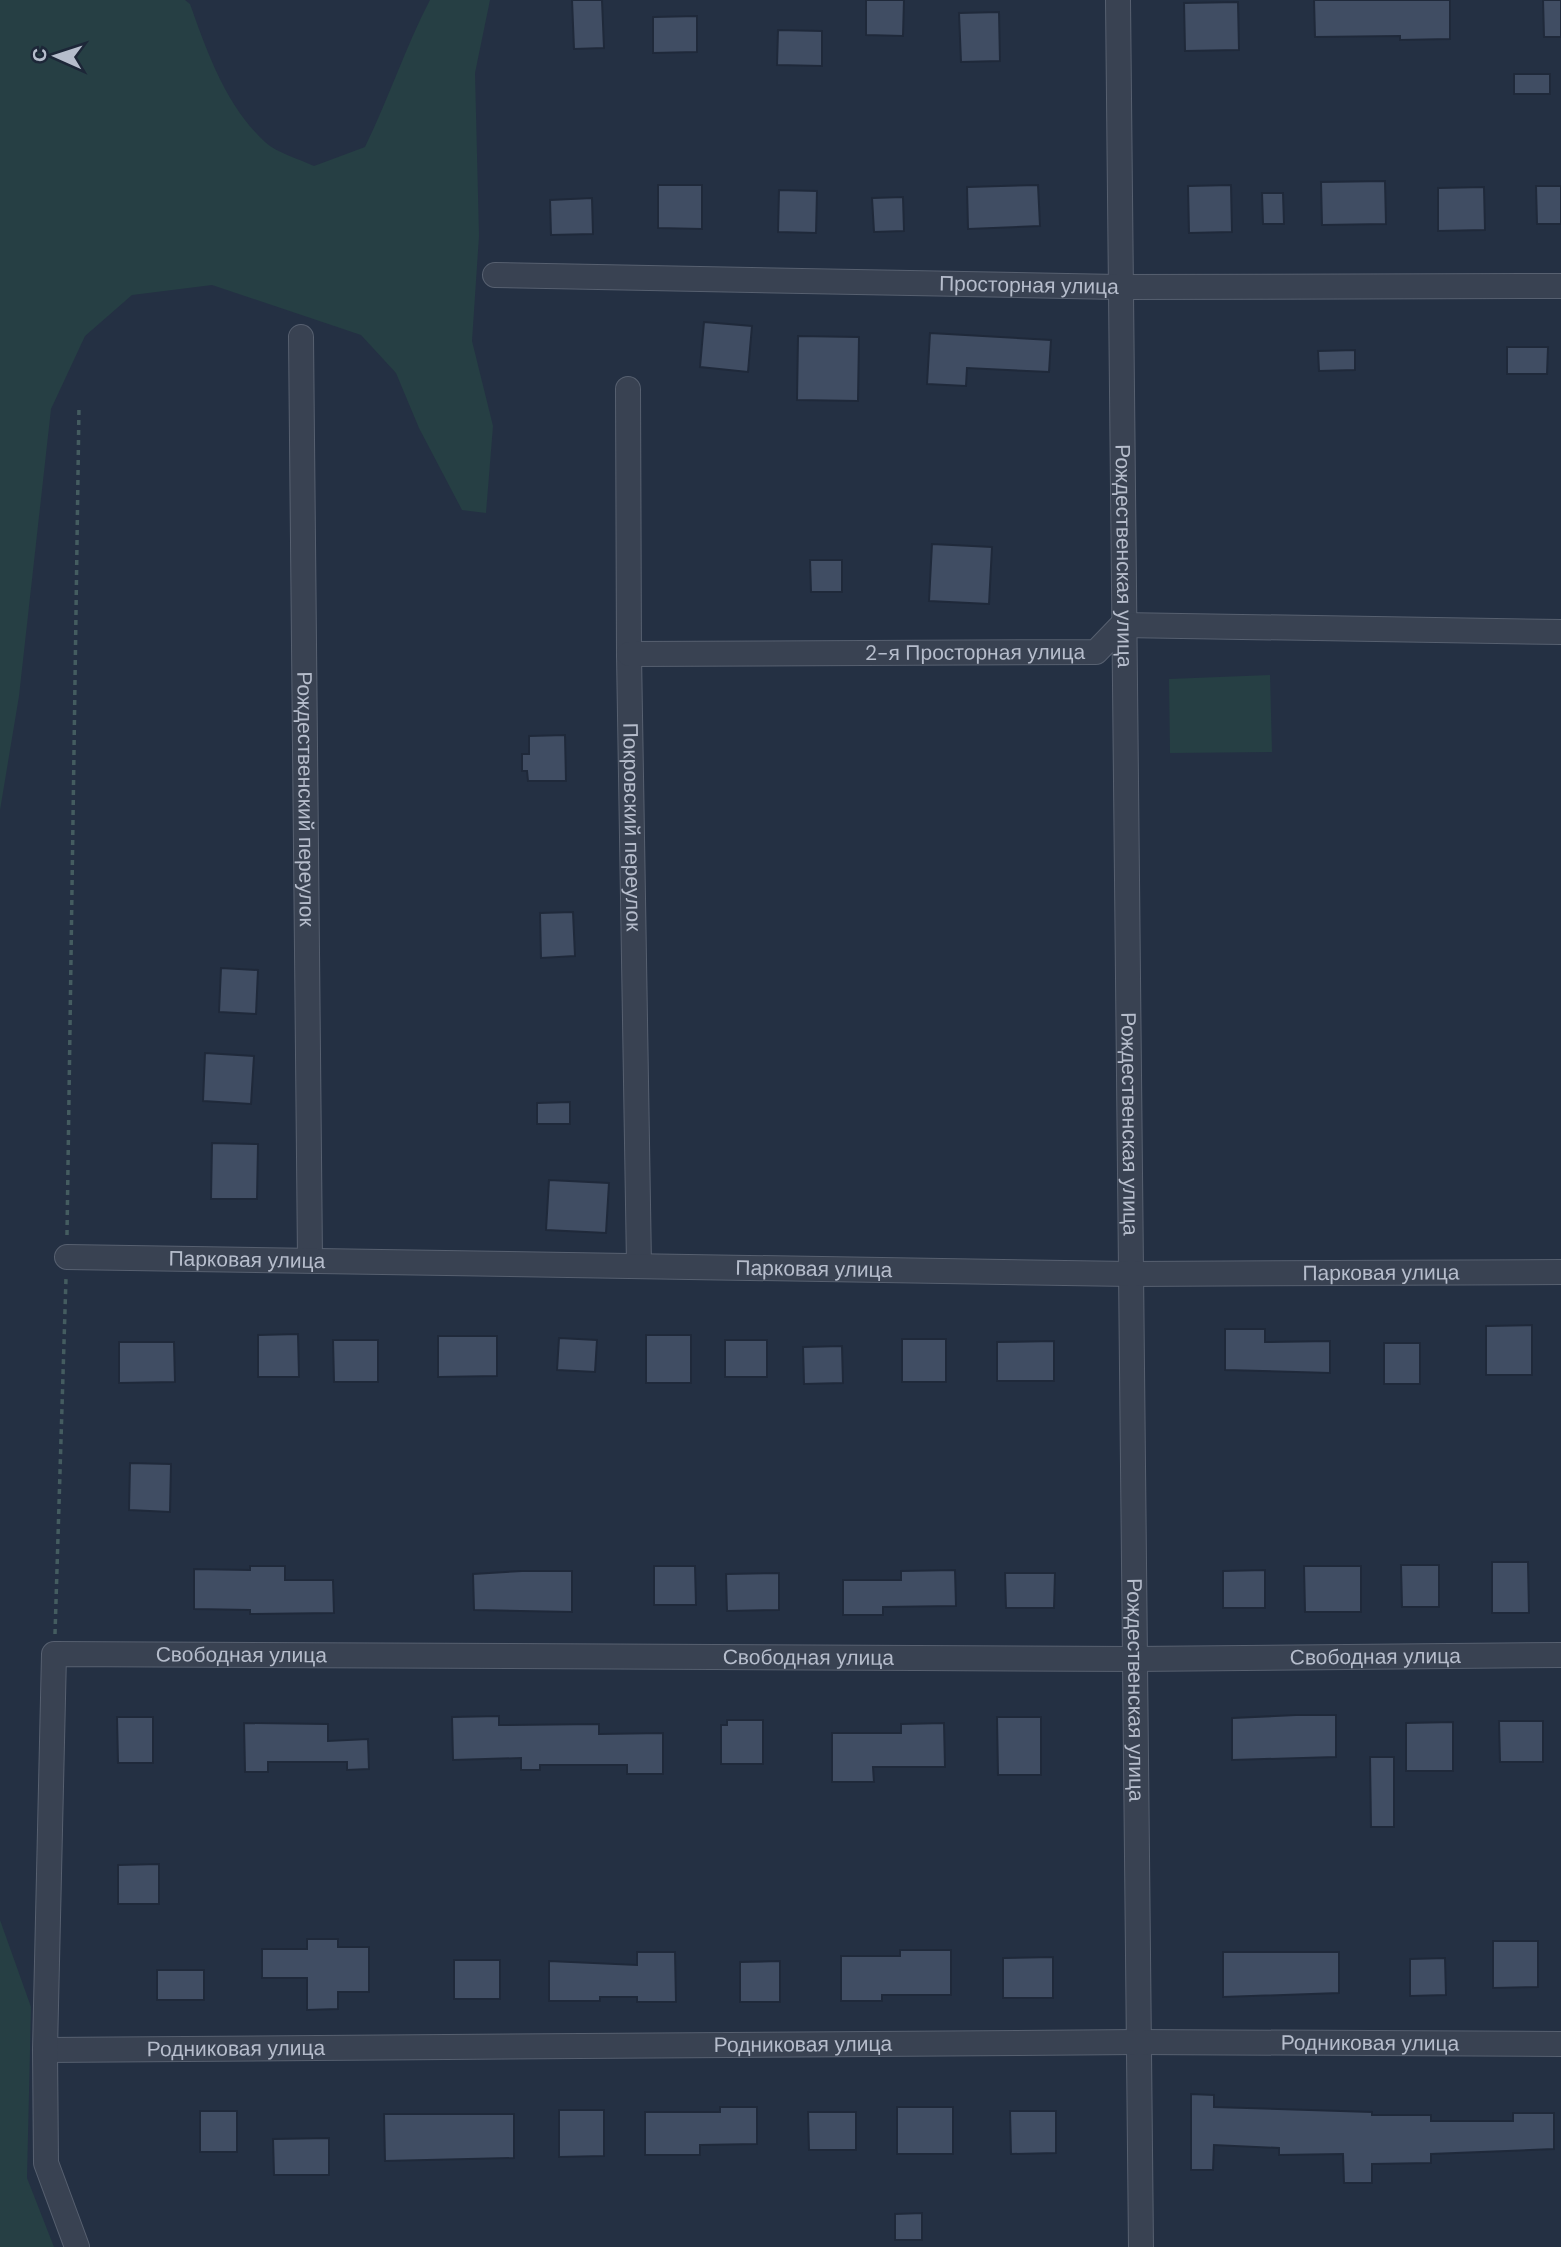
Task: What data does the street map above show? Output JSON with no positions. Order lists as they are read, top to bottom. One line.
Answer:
{"streets":{"street":["Просторная улица","Рождественская улица","2-я Просторная улица","Рождественский переулок","Покровский переулок","Парковая улица","Свободная улица","Родниковая улица"]},"crossings":[["Просторная улица","Рождественская улица"],["Рождественская улица","2-я Просторная улица"],["Рождественская улица","Парковая улица"],["Рождественская улица","Свободная улица"],["Рождественская улица","Родниковая улица"],["2-я Просторная улица","Покровский переулок"],["Рождественский переулок","Парковая улица"],["Покровский переулок","Парковая улица"]],"north":"left"}
